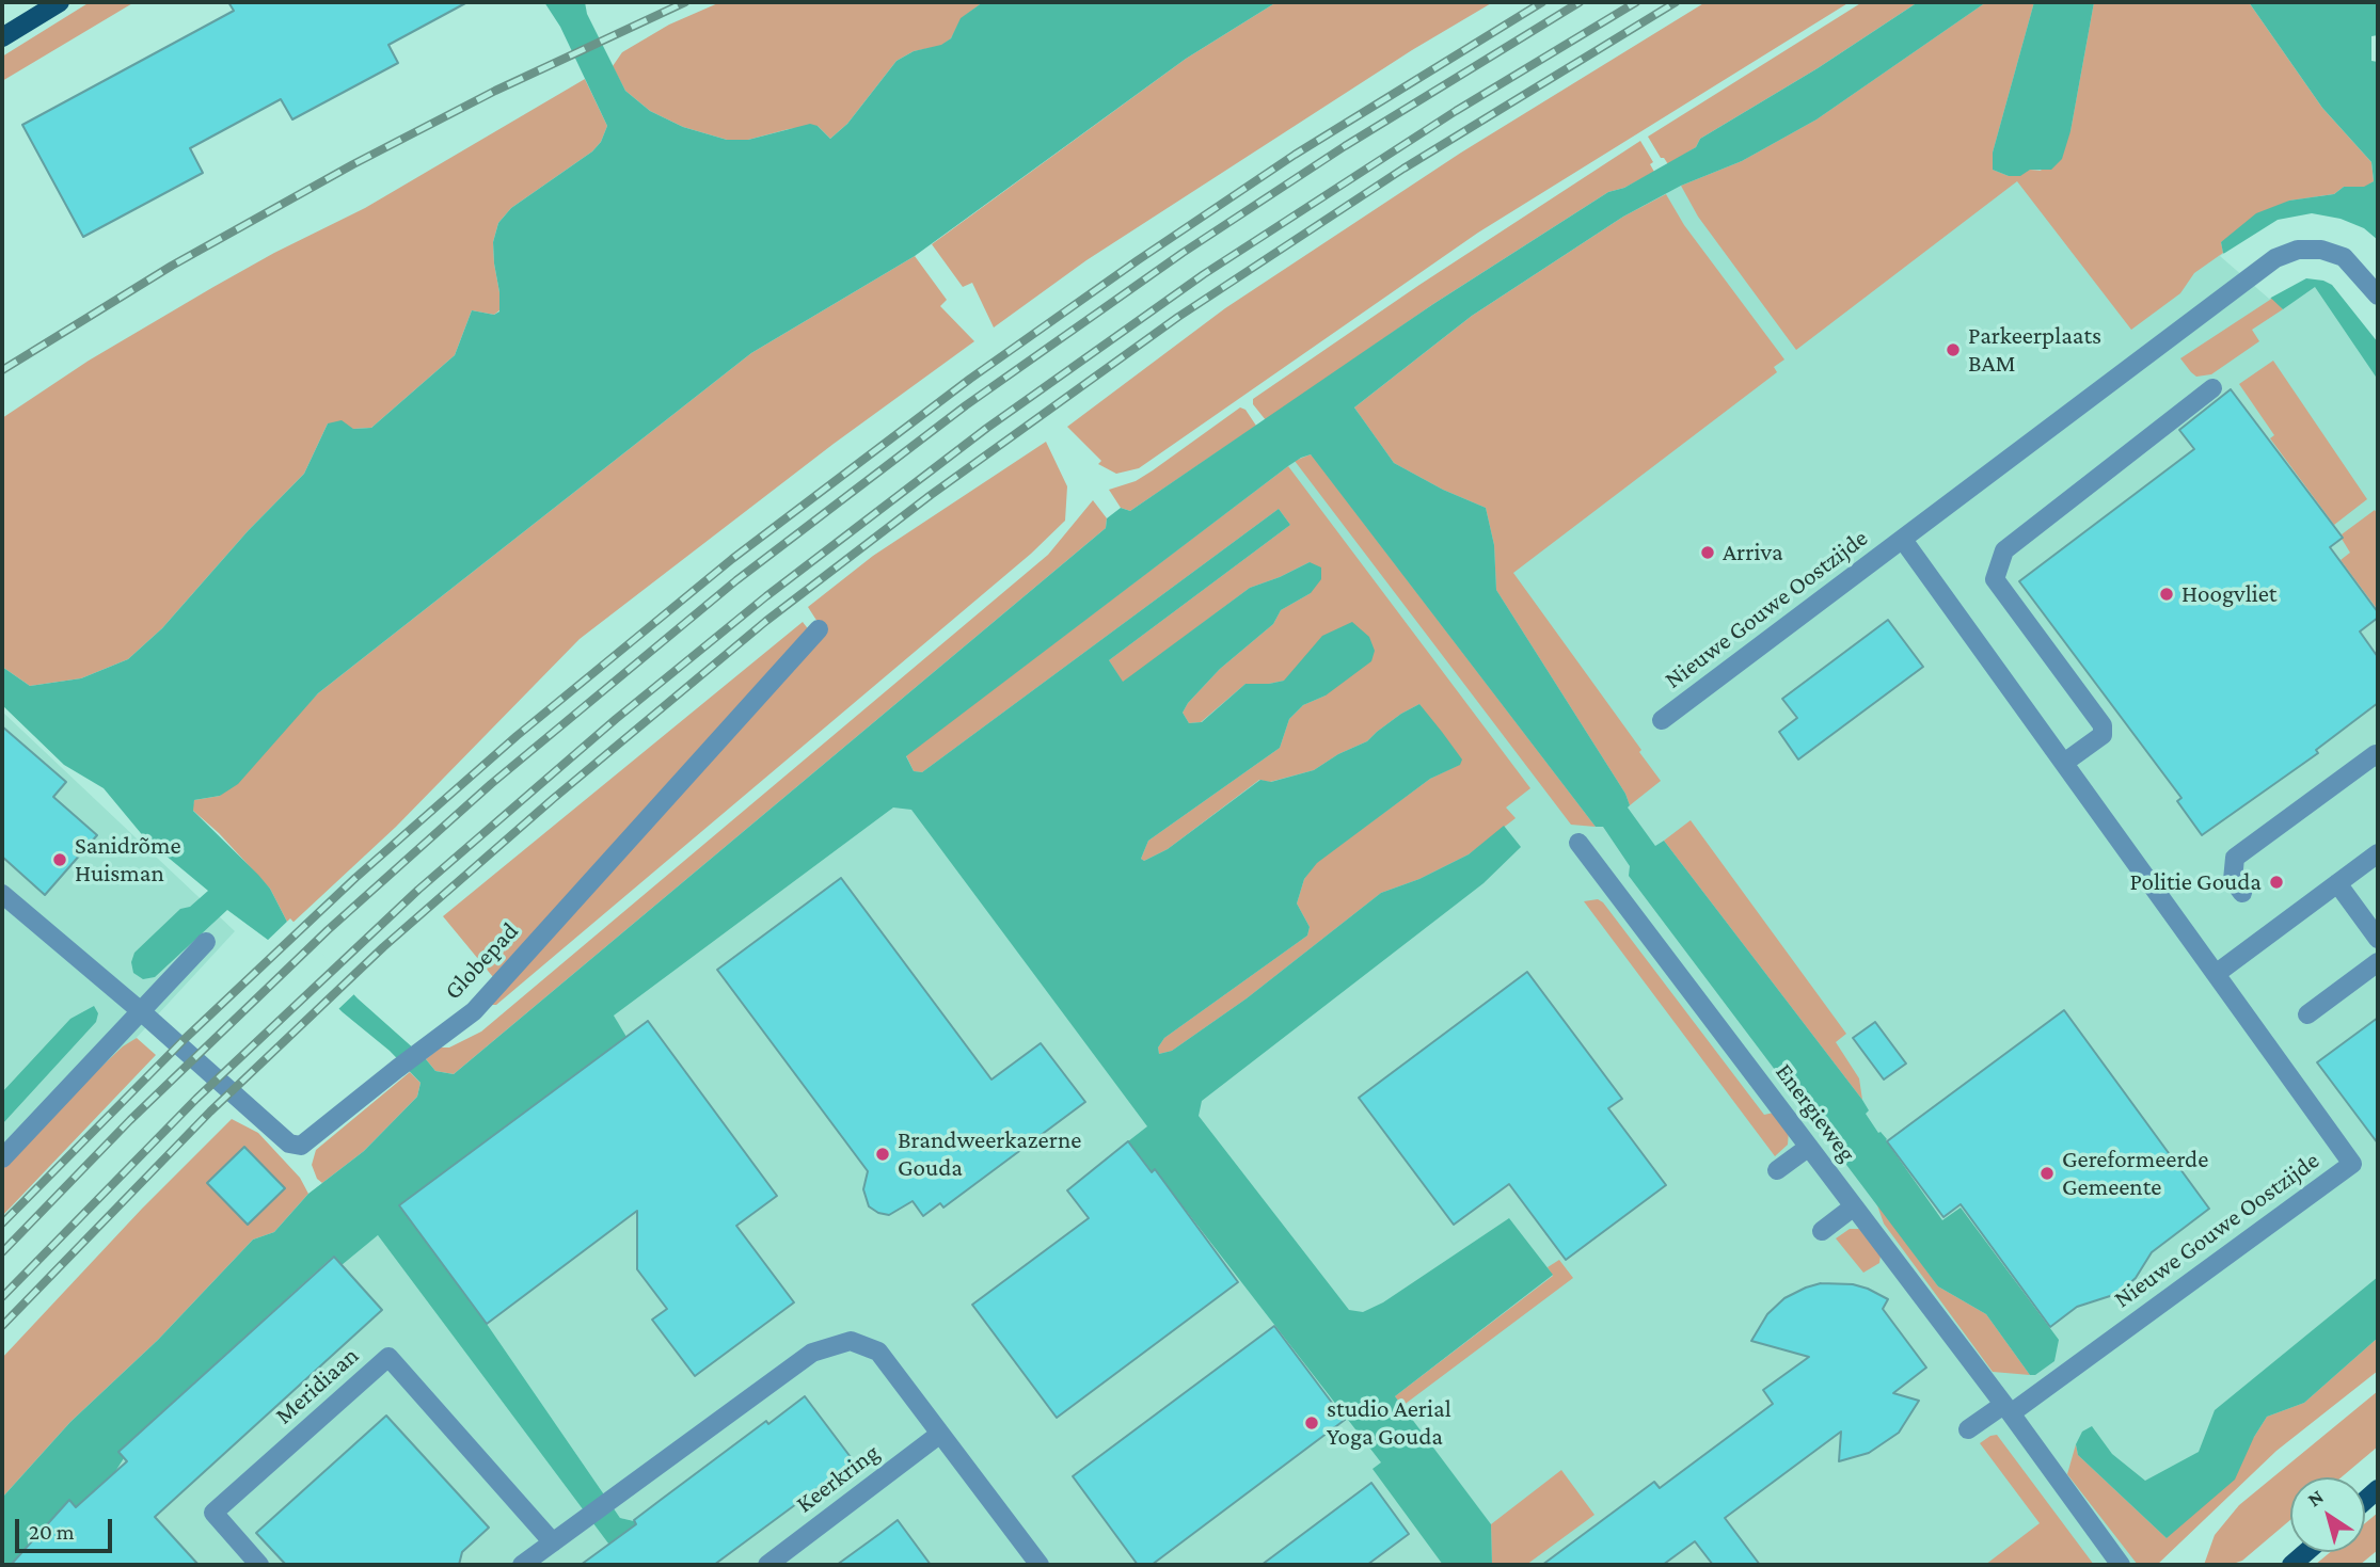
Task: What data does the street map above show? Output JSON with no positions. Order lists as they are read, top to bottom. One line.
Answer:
{"streets":{"street":["Nieuwe Gouwe Oostzijde","Globepad","Energieweg","Meridiaan","Keerkring"]},"crossings":[["Nieuwe Gouwe Oostzijde","Energieweg"]],"places":["Parkeerplaats BAM","Arriva","Hoogvliet","Sanidrõme Huisman","Politie Gouda","Brandweerkazerne Gouda","Gereformeerde Gemeente","studio Aerial Yoga Gouda"],"scale_bar":"20 m","north":"top left"}
